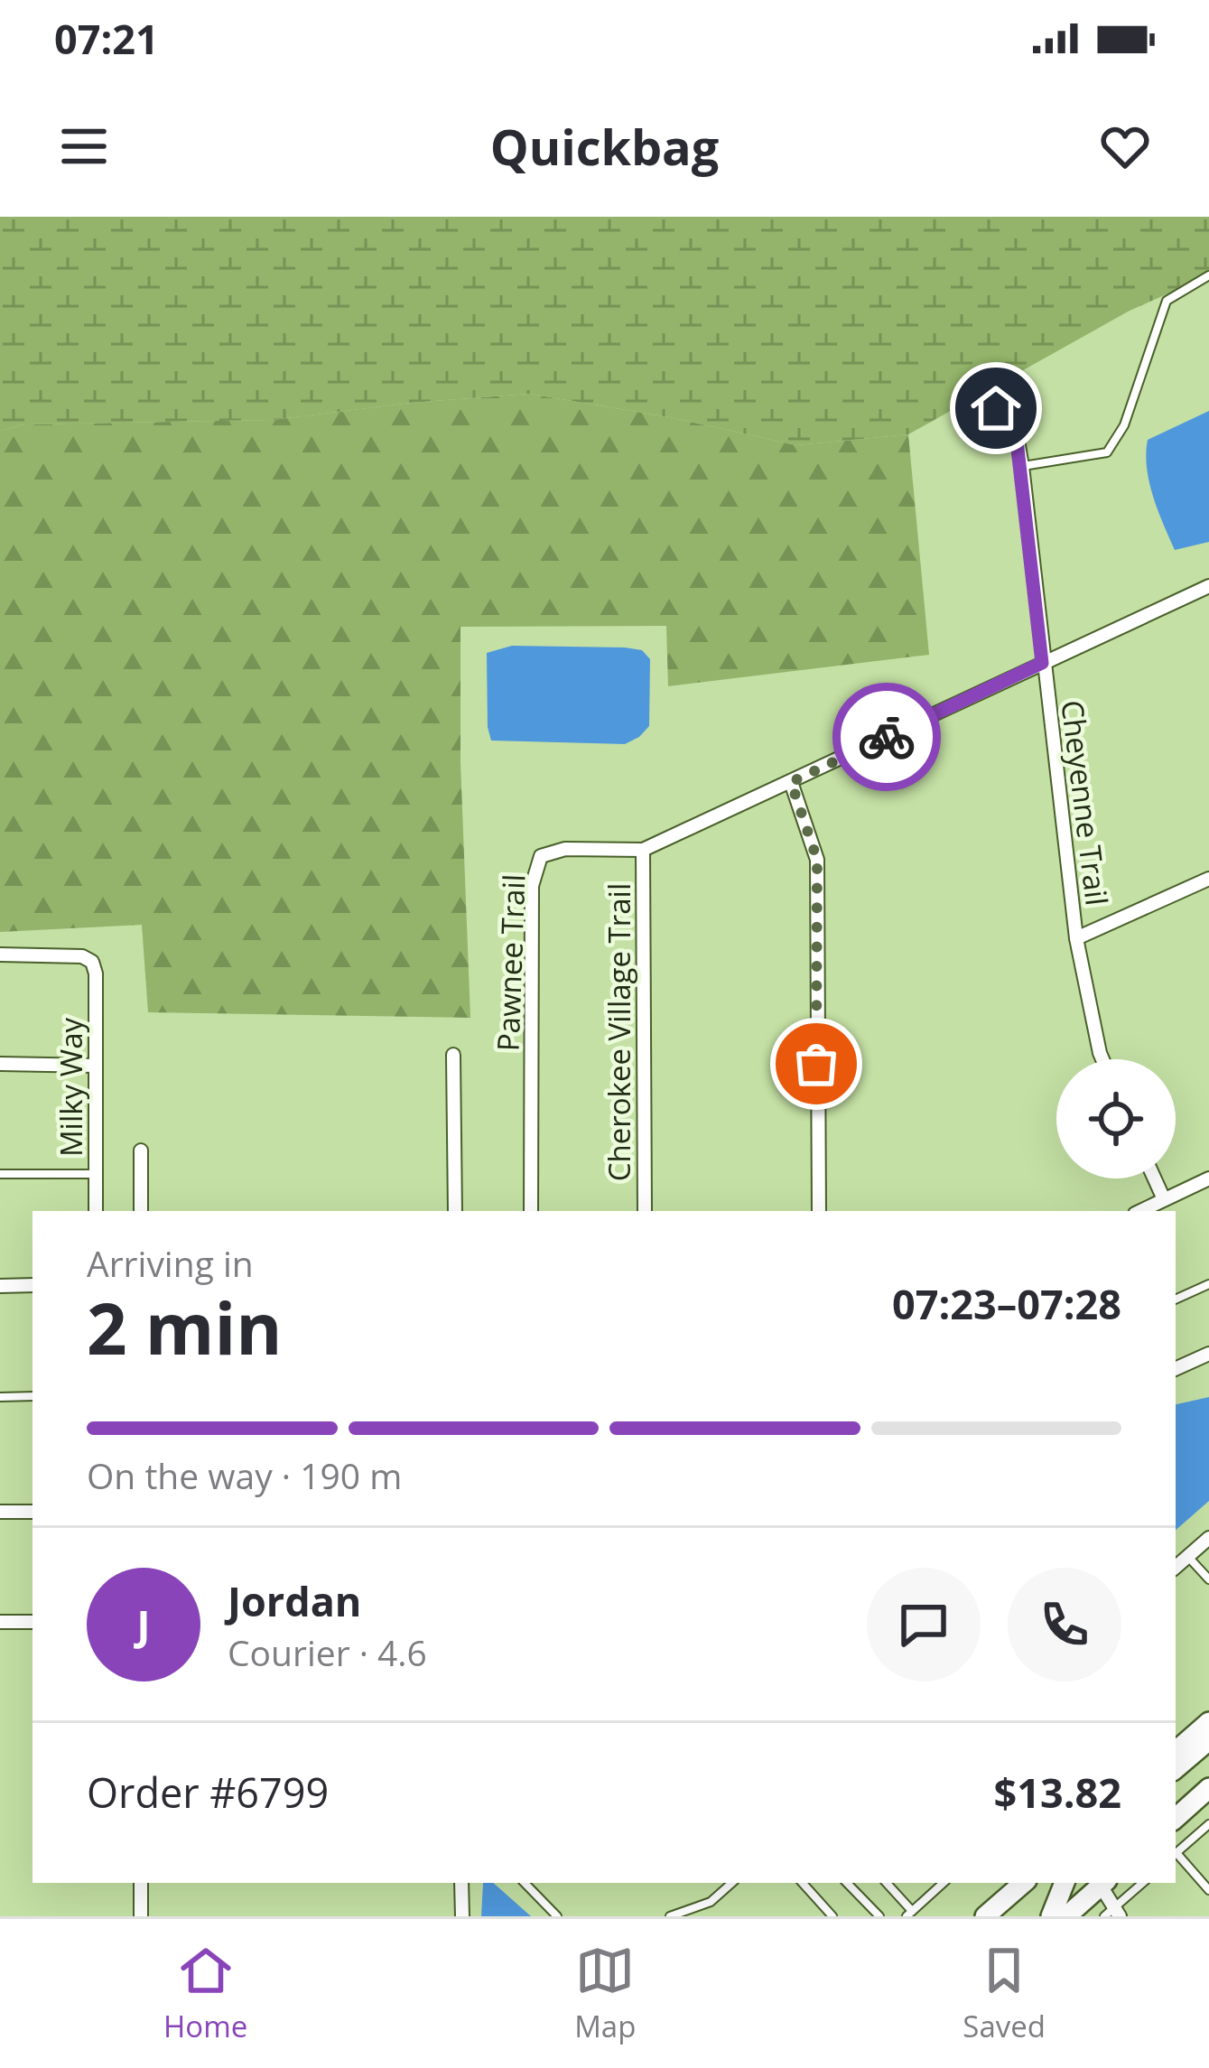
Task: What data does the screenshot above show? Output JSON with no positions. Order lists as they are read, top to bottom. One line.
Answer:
{"streets":{"street":["Cheyenne Trail","Pawnee Trail","Cherokee Village Trail","Milky Way"]},"crossings":[["Cheyenne Trail","Pawnee Trail"],["Pawnee Trail","Cherokee Village Trail"]],"page":{"status":"07:21","header":"Quickbag","heading":["2 min","Arriving in","07:23–07:28"],"panel":["Jordan","Courier · 4.6","Order #6799","$13.82"],"bar":"On the way · 190 m","round":"J","tabs":["Home","Map","Saved"]}}
